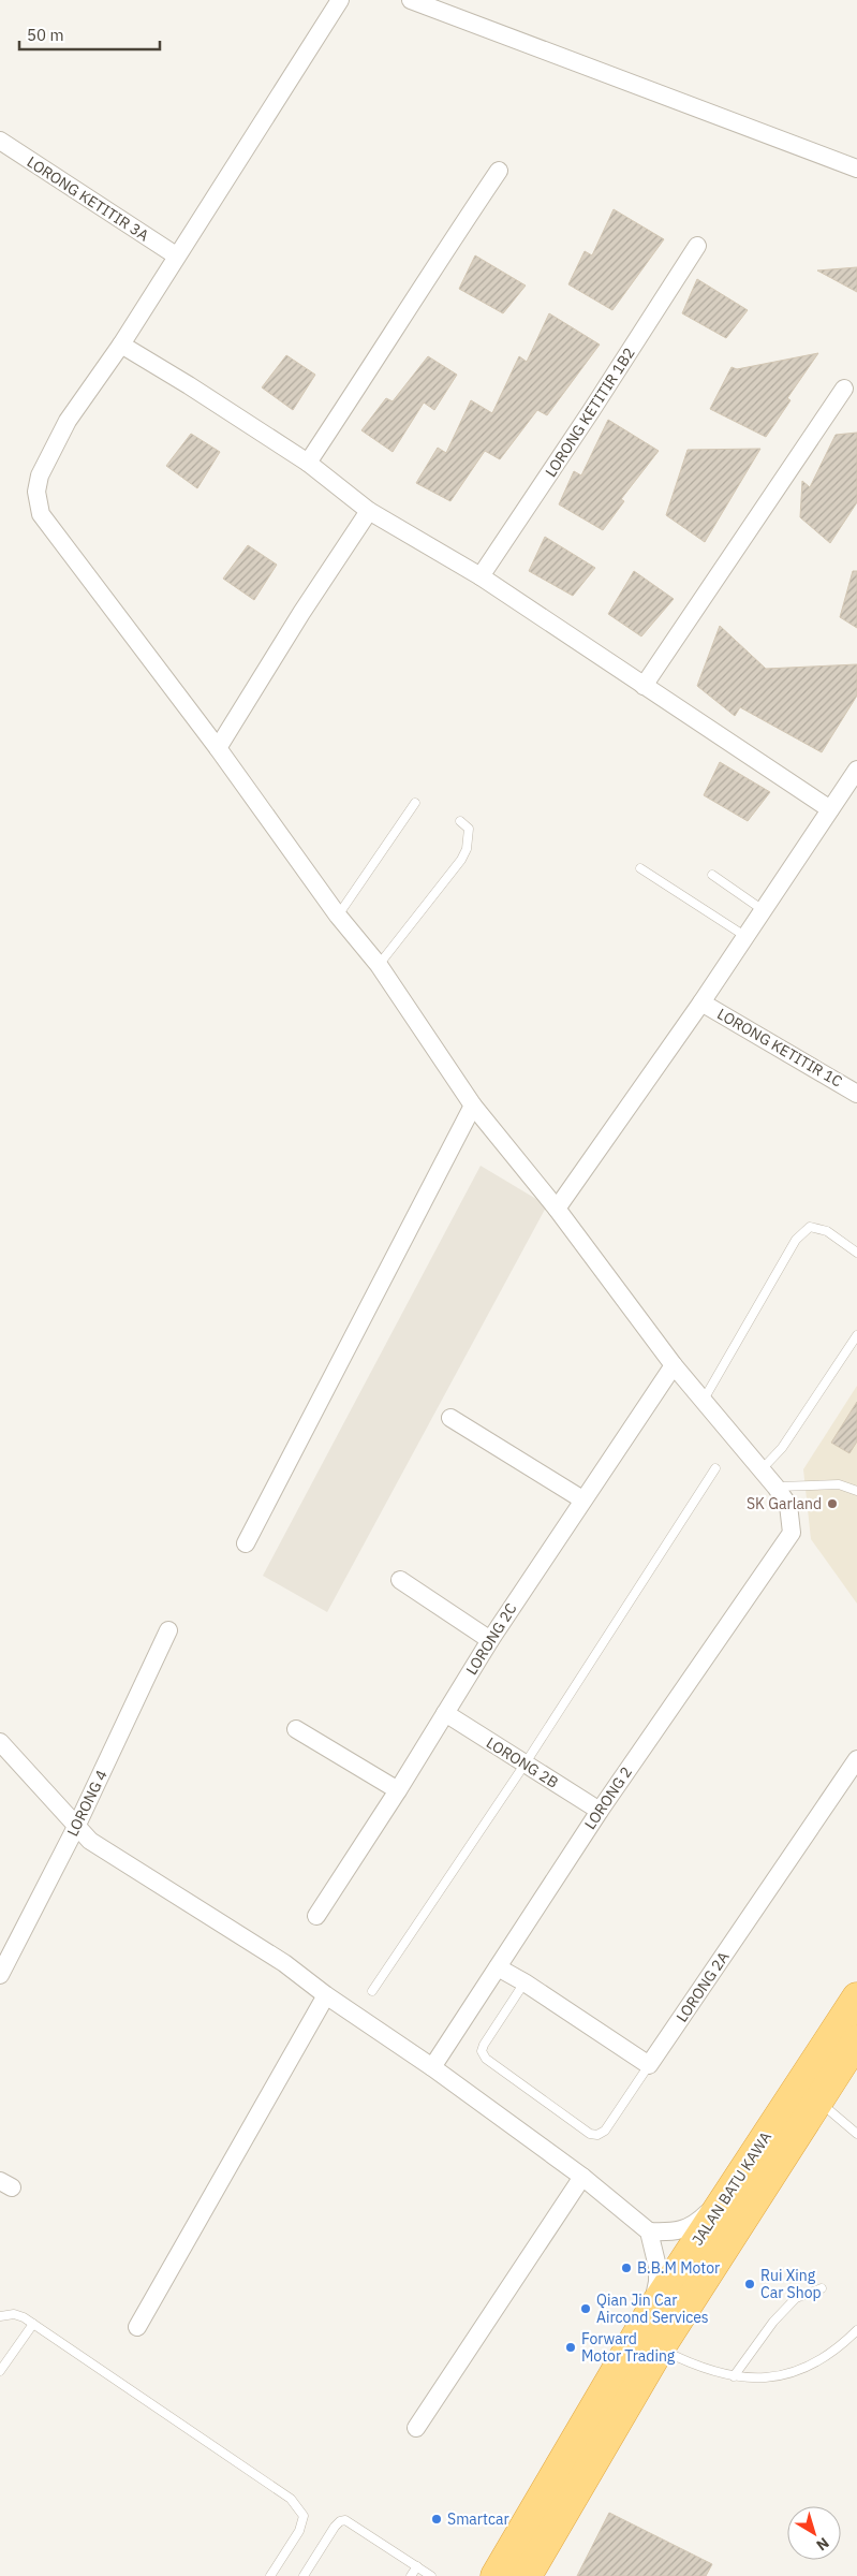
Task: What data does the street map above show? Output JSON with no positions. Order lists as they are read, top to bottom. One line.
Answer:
{"streets":{"highway":["JALAN BATU KAWA"],"street":["LORONG KETITIR 3A","LORONG KETITIR 1B2","LORONG KETITIR 1C","LORONG 2C","LORONG 2B","LORONG 2","LORONG 4","LORONG 2A"]},"crossings":[["LORONG 2C","LORONG 2B"],["LORONG 2B","LORONG 2"]],"places":["SK Garland","B.B.M Motor","Rui Xing Car Shop","Qian Jin Car Aircond Services","Forward Motor Trading","Smartcar"],"scale_bar":"50 m","north":"bottom right"}
